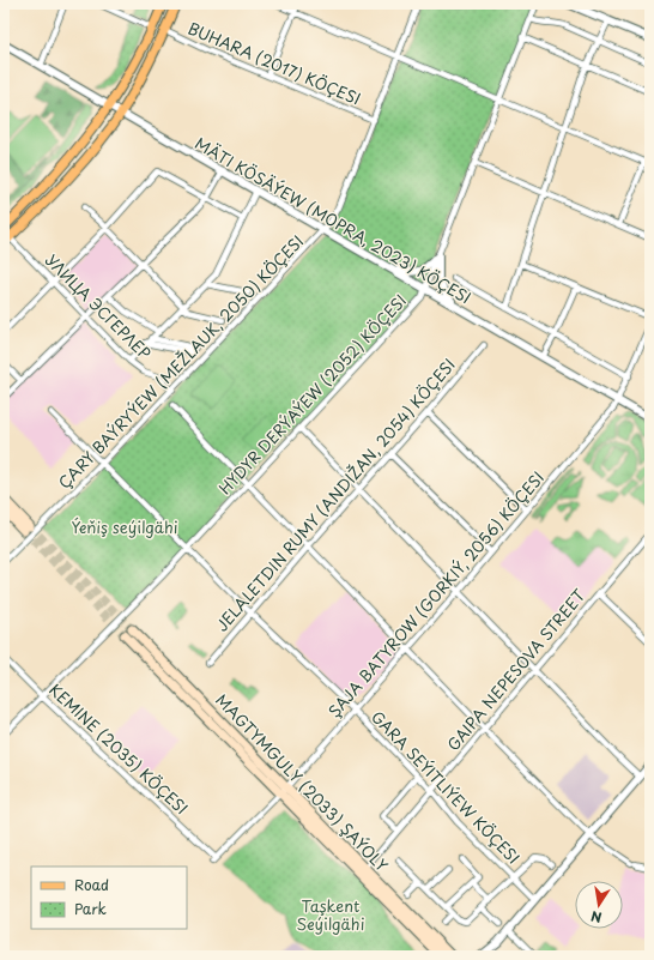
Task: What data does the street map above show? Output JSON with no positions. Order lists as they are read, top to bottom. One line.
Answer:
{"streets":{"main road":["MAGTYMGULY (2033) ŞAÝOLY"],"street":["BUHARA (2017) KÖÇESI","MÄTI KÖSÄÝEW (MOPRA, 2023) KÖÇESI","УЛИЦА ЭСГЕРЛЕР","ÇARY BAÝRYÝEW (MEŽLAUK, 2050) KÖÇESI","HYDYR DERÝAÝEW (2052) KÖÇESI","JELALETDIN RUMY (ANDIŽAN, 2054) KÖÇESI","ŞAJA BATYROW (GORKIÝ, 2056) KÖÇESI","GAIPA NEPESOVA STREET","KEMINE (2035) KÖÇESI","GARA SEÝITLIÝEW KÖÇESI"]},"crossings":[["BUHARA (2017) KÖÇESI","ÇARY BAÝRYÝEW (MEŽLAUK, 2050) KÖÇESI"],["MÄTI KÖSÄÝEW (MOPRA, 2023) KÖÇESI","ÇARY BAÝRYÝEW (MEŽLAUK, 2050) KÖÇESI"],["MÄTI KÖSÄÝEW (MOPRA, 2023) KÖÇESI","HYDYR DERÝAÝEW (2052) KÖÇESI"],["MÄTI KÖSÄÝEW (MOPRA, 2023) KÖÇESI","ŞAJA BATYROW (GORKIÝ, 2056) KÖÇESI"],["УЛИЦА ЭСГЕРЛЕР","ÇARY BAÝRYÝEW (MEŽLAUK, 2050) KÖÇESI"],["ÇARY BAÝRYÝEW (MEŽLAUK, 2050) KÖÇESI","GARA SEÝITLIÝEW KÖÇESI"],["HYDYR DERÝAÝEW (2052) KÖÇESI","KEMINE (2035) KÖÇESI"],["HYDYR DERÝAÝEW (2052) KÖÇESI","GARA SEÝITLIÝEW KÖÇESI"],["JELALETDIN RUMY (ANDIŽAN, 2054) KÖÇESI","GARA SEÝITLIÝEW KÖÇESI"],["ŞAJA BATYROW (GORKIÝ, 2056) KÖÇESI","KEMINE (2035) KÖÇESI"],["ŞAJA BATYROW (GORKIÝ, 2056) KÖÇESI","MAGTYMGULY (2033) ŞAÝOLY"],["ŞAJA BATYROW (GORKIÝ, 2056) KÖÇESI","GARA SEÝITLIÝEW KÖÇESI"],["GAIPA NEPESOVA STREET","MAGTYMGULY (2033) ŞAÝOLY"],["GAIPA NEPESOVA STREET","GARA SEÝITLIÝEW KÖÇESI"]],"parks":["Ýeňiş seýilgähi","Taşkent Seýilgähi"],"legend":["Road","Park"],"north":"bottom"}
